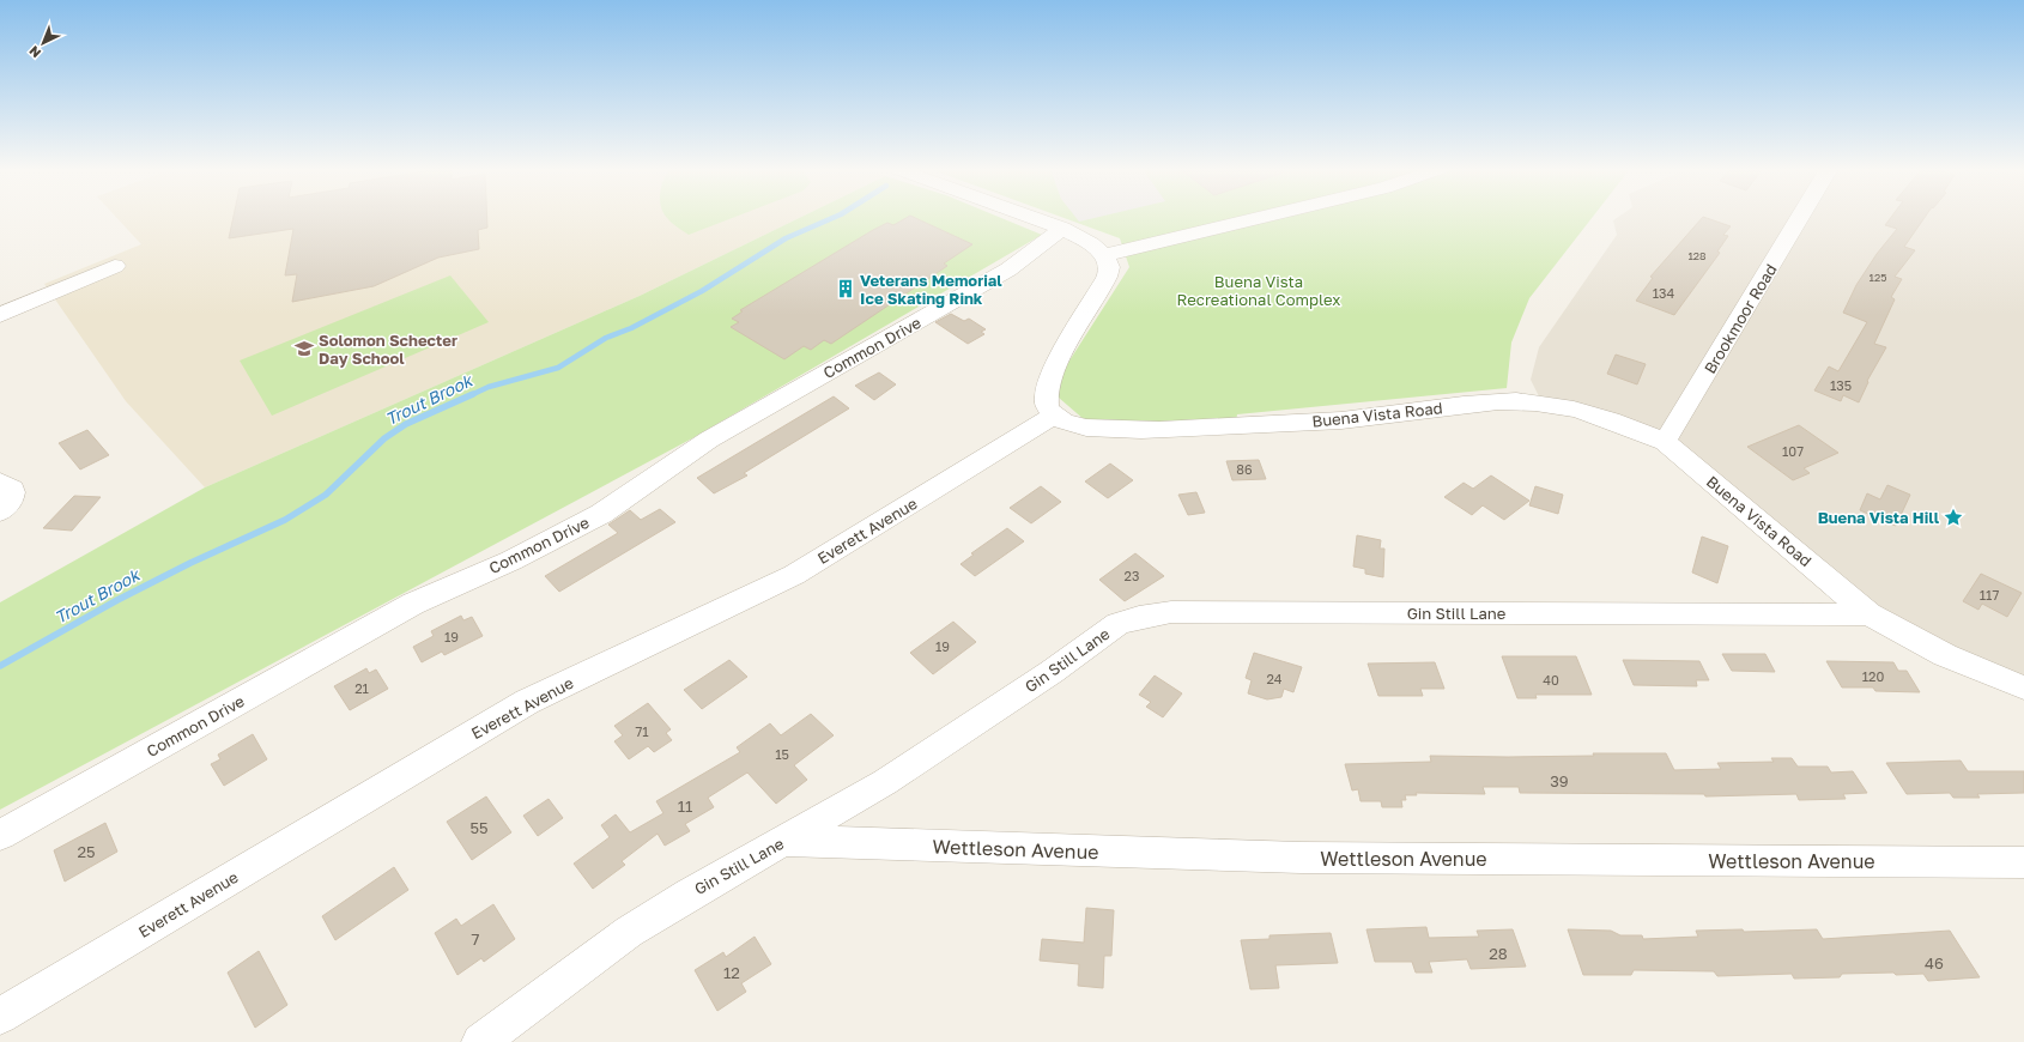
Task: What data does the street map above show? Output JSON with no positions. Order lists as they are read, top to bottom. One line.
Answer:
{"streets":{"street":["Brookmoor Road","Common Drive","Buena Vista Road","Everett Avenue","Gin Still Lane","Wettleson Avenue"]},"crossings":[["Brookmoor Road","Buena Vista Road"],["Buena Vista Road","Everett Avenue"],["Buena Vista Road","Gin Still Lane"],["Gin Still Lane","Wettleson Avenue"]],"water":["Trout Brook"],"parks":["Buena Vista Recreational Complex"],"places":{"building":["Veterans Memorial Ice Skating Rink"],"school or university":["Solomon Schecter Day School"],"place":["Buena Vista Hill"]},"house_numbers":["128","125","134","135","107","86","23","117","19","19","120","24","40","21","71","15","39","11","55","25","7","28","46","12"],"north":"bottom left"}
